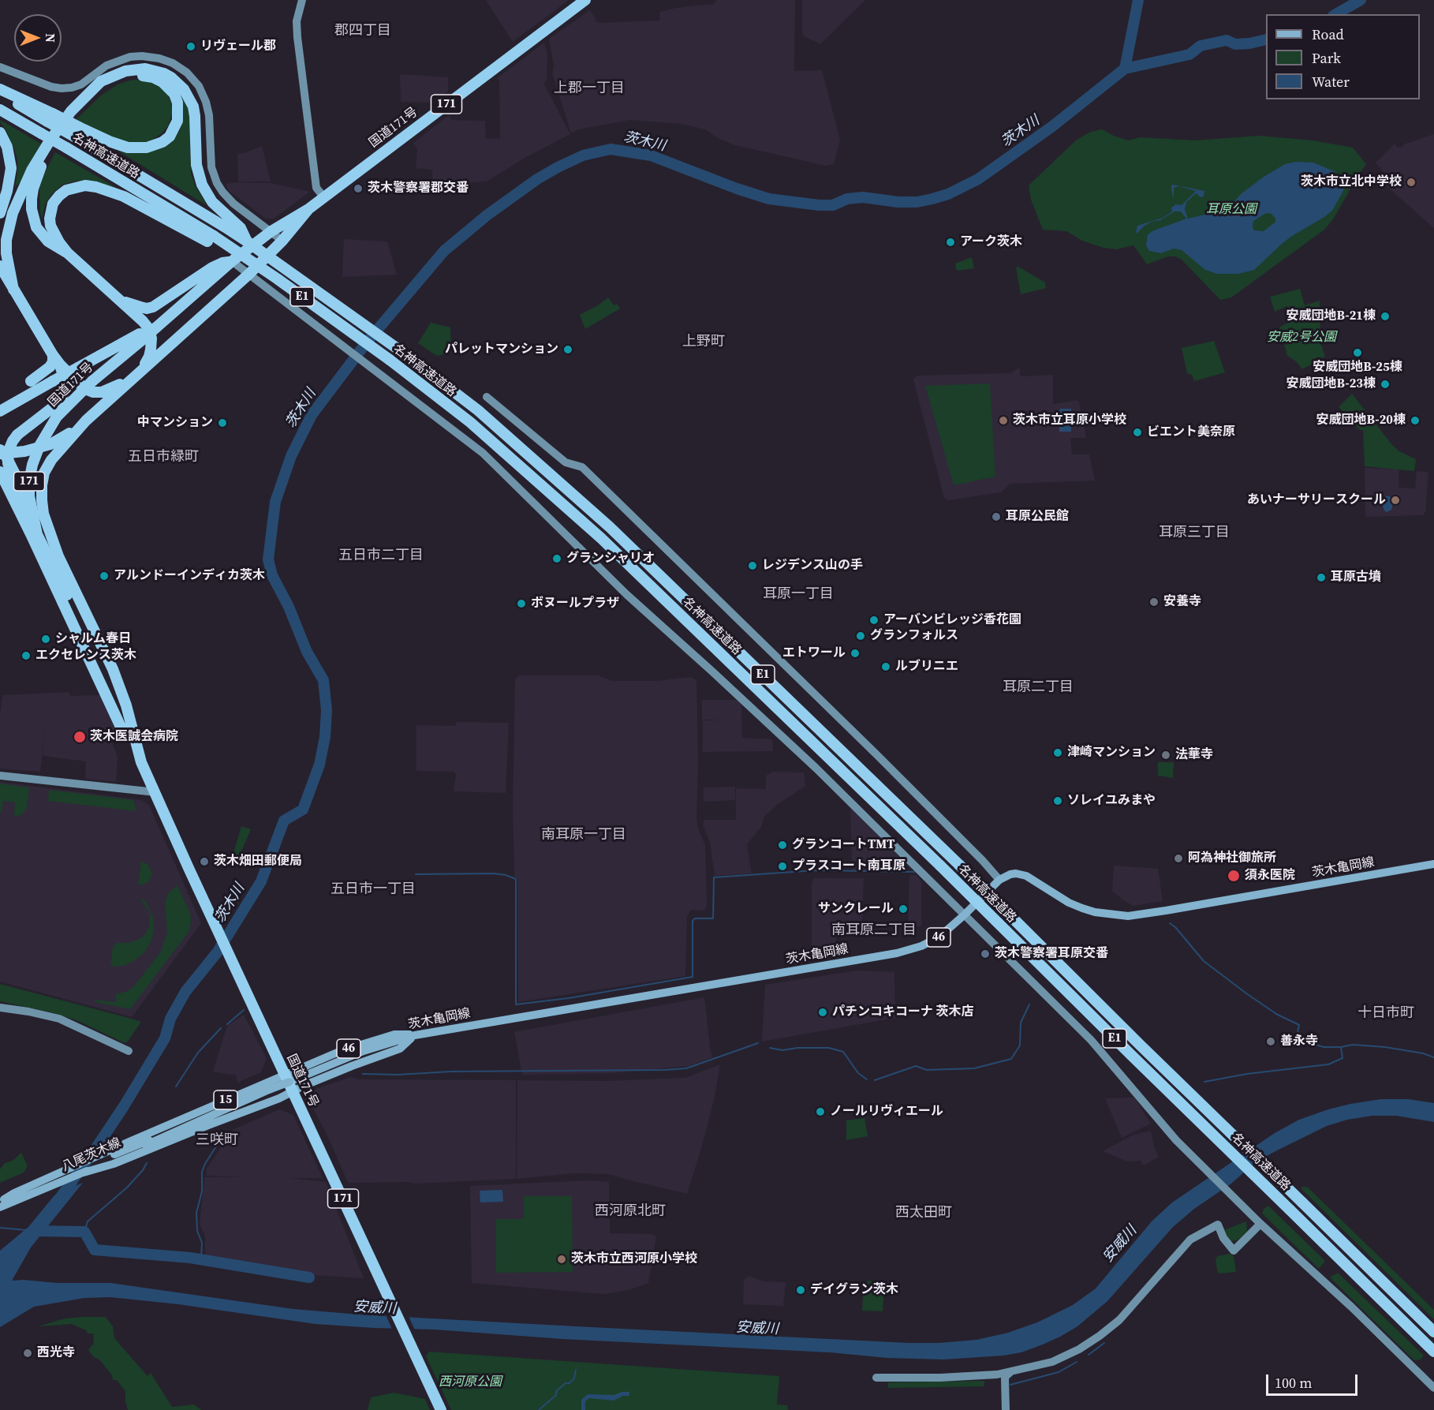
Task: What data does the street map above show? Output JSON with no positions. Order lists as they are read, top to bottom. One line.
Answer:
{"streets":{"highway":["171","国道171号","名神高速道路","E1"],"main road":["茨木亀岡線","46","15","八尾茨木線"]},"crossings":[["国道171号","茨木亀岡線"],["国道171号","46"],["国道171号","15"],["国道171号","八尾茨木線"],["茨木亀岡線","46"],["茨木亀岡線","15"],["茨木亀岡線","八尾茨木線"],["46","15"],["46","八尾茨木線"],["15","八尾茨木線"]],"districts":["郡四丁目","上郡一丁目","上野町","五日市緑町","耳原三丁目","五日市二丁目","耳原一丁目","耳原二丁目","南耳原一丁目","五日市一丁目","南耳原二丁目","十日市町","三咲町","西河原北町","西太田町"],"water":["茨木川","安威川"],"parks":["耳原公園","安威2号公園","西河原公園"],"places":["リヴェール郡","茨木市立北中学校","茨木警察署郡交番","アーク茨木","安威団地B-21棟","パレットマンション","安威団地B-25棟","安威団地B-23棟","茨木市立耳原小学校","安威団地B-20棟","中マンション","ビエント美奈原","あいナーサリースクール","耳原公民館","グランシャリオ","レジデンス山の手","アルンドーインディカ茨木","耳原古墳","安養寺","ボヌールプラザ","アーバンビレッジ香花園","グランフォルス","シャルム春日","エトワール","エクセレンス茨木","ルブリニエ","茨木医誠会病院","津崎マンション","法華寺","ソレイユみまや","グランコートTMT","阿為神社御旅所","茨木畑田郵便局","プラスコート南耳原","須永医院","サンクレール","茨木警察署耳原交番","パチンコキコーナ 茨木店","善永寺","ノールリヴィエール","茨木市立西河原小学校","デイグラン茨木","西光寺"],"legend":["Road","Park","Water"],"scale_bar":"100 m","north":"right"}
